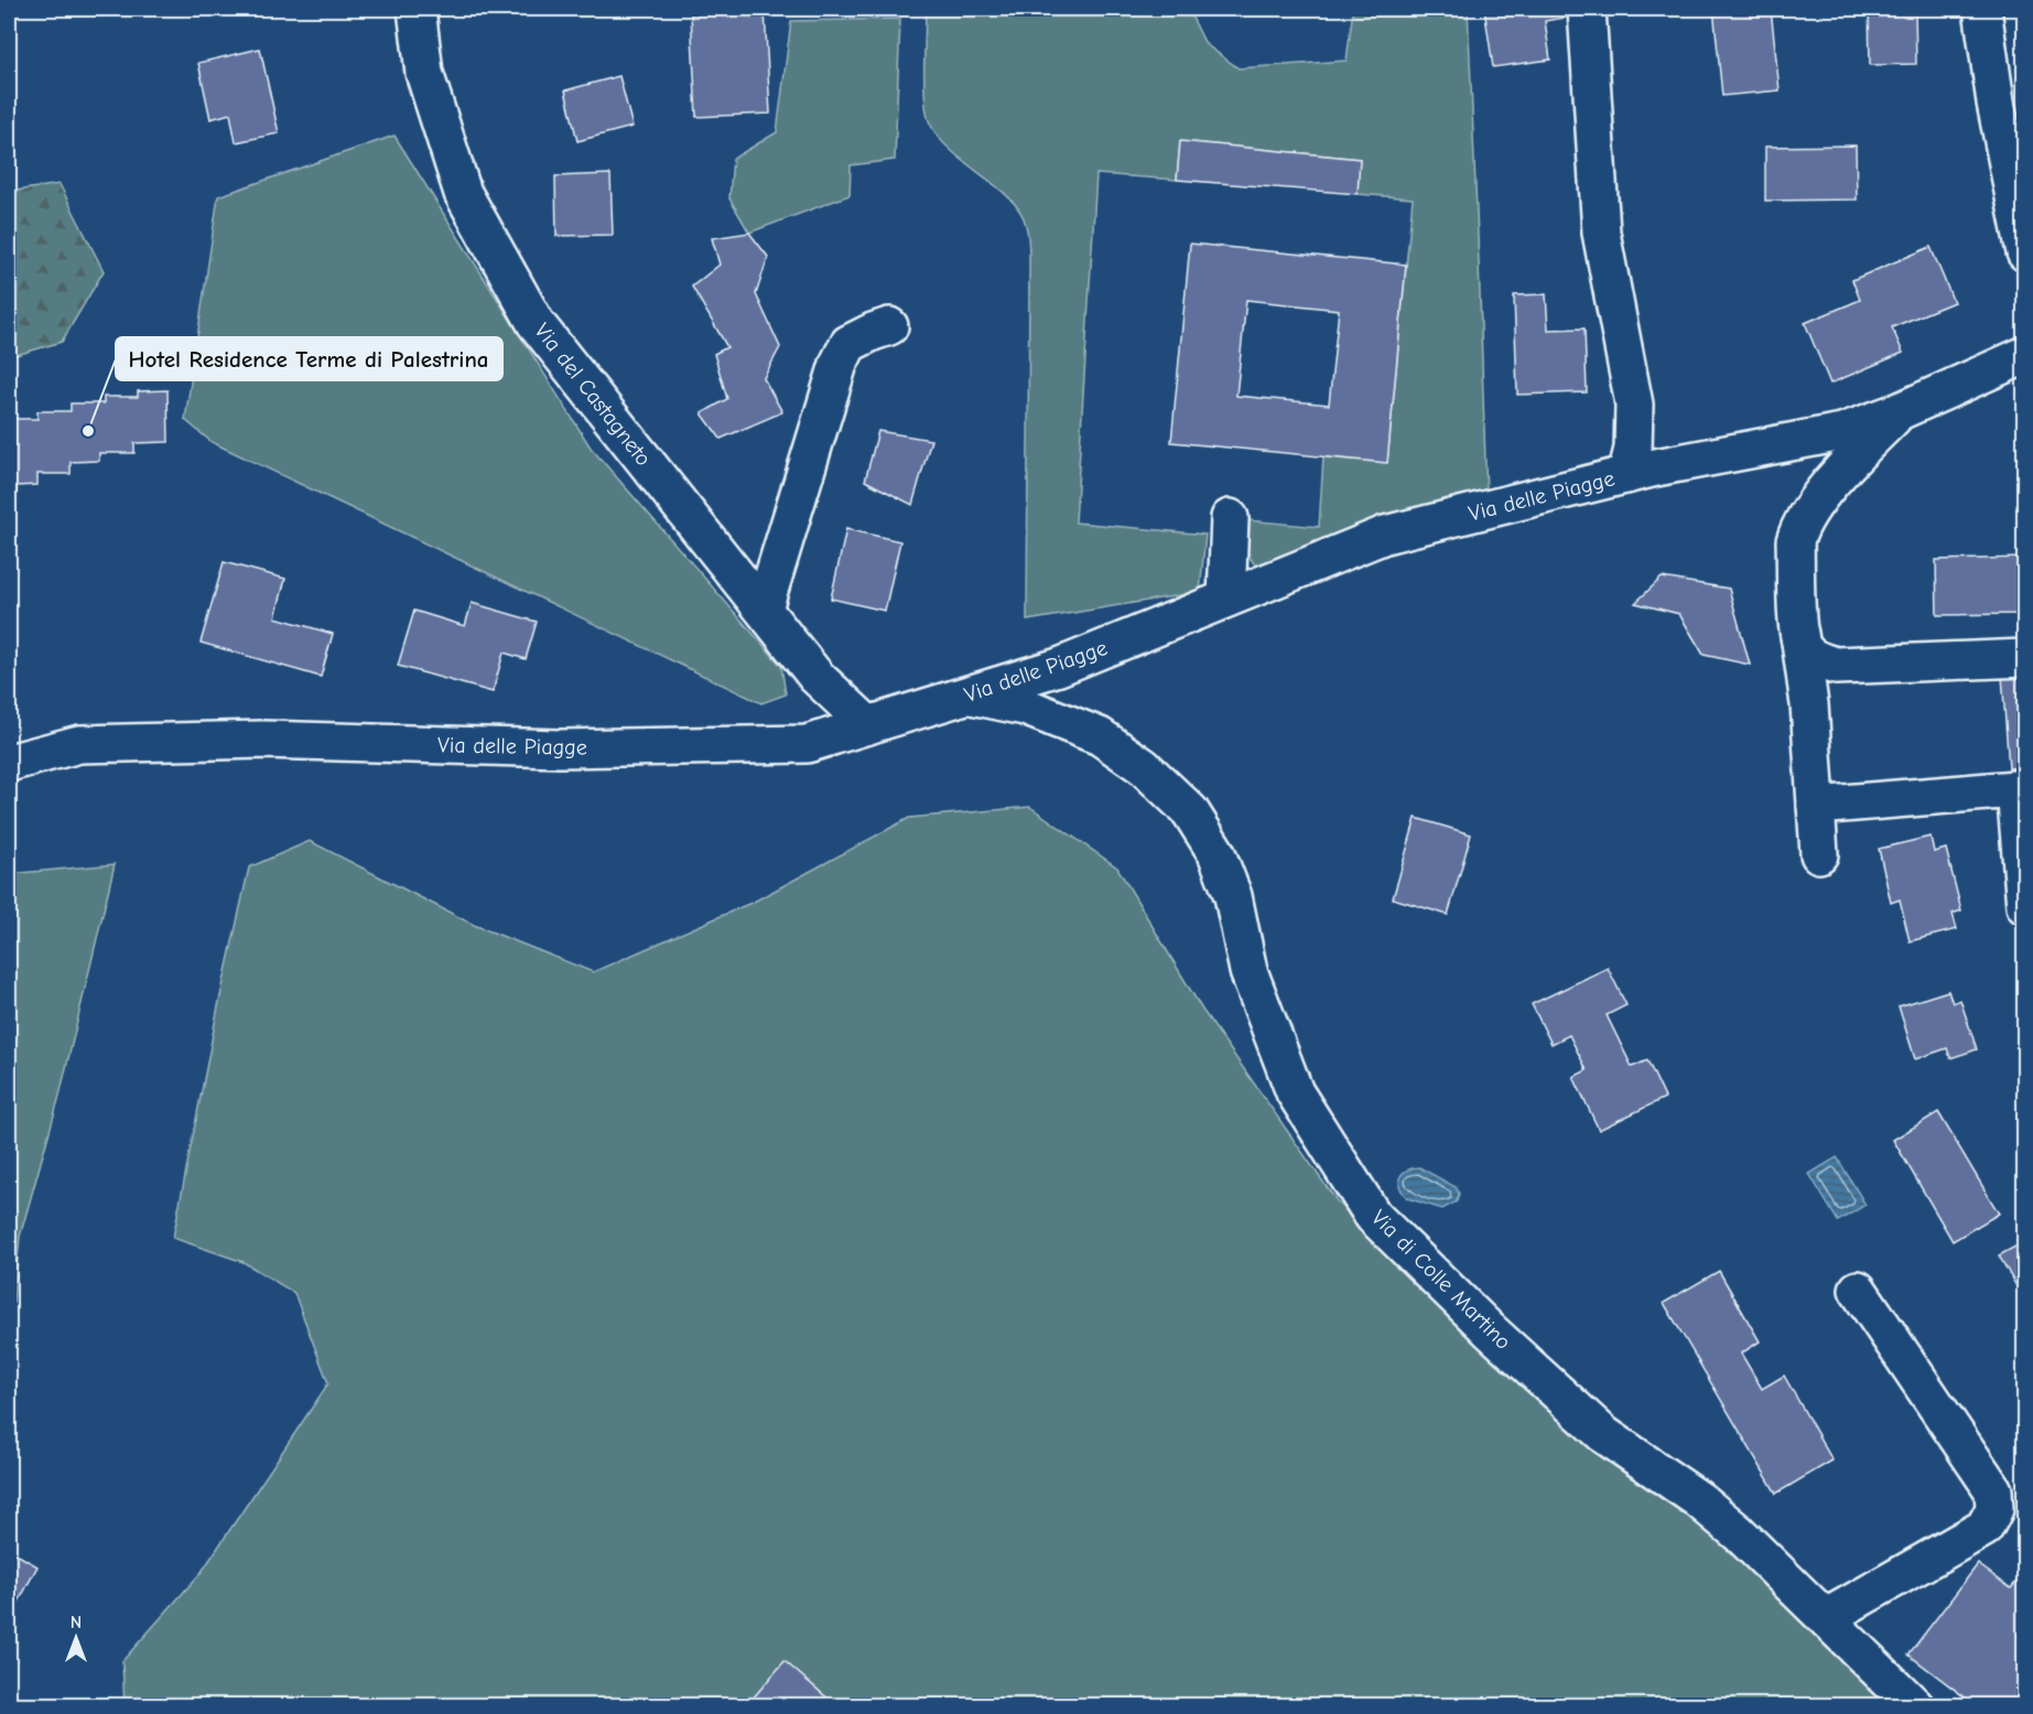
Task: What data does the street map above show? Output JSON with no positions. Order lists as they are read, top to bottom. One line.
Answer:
{"streets":{"street":["Via del Castagneto","Via delle Piagge","Via di Colle Martino"]},"crossings":[["Via del Castagneto","Via delle Piagge"],["Via delle Piagge","Via di Colle Martino"]],"places":["Hotel Residence Terme di Palestrina"],"north":"top"}
